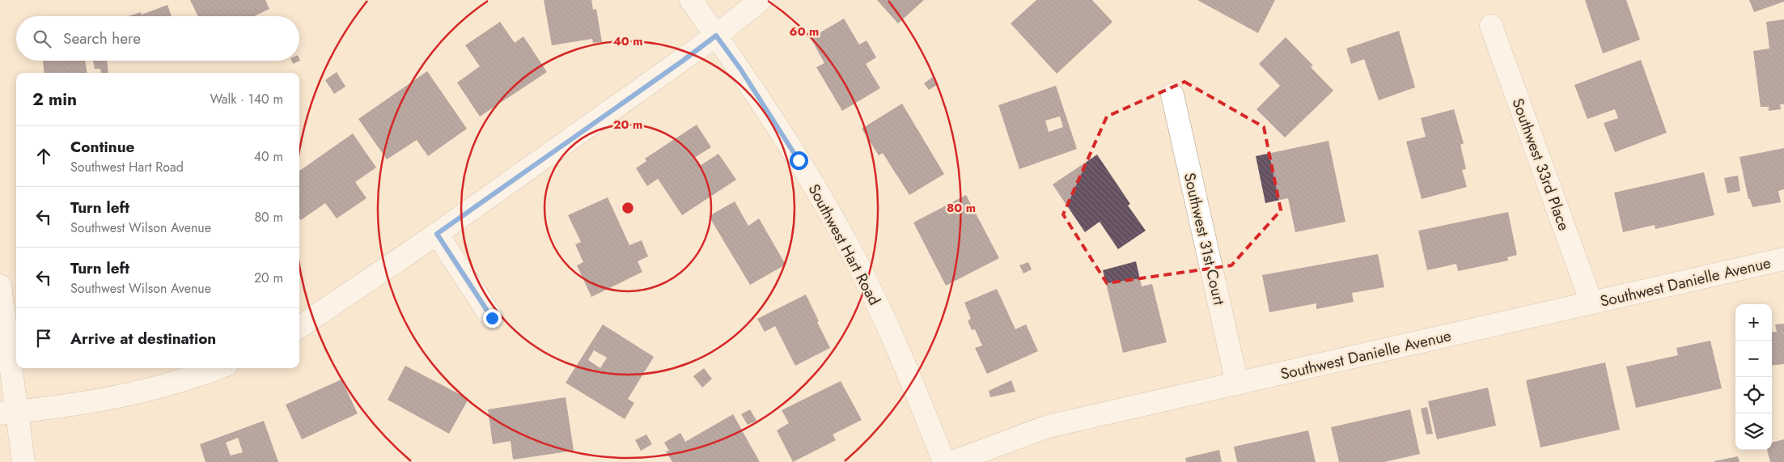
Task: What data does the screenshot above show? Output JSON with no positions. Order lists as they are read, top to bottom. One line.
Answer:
{"streets":{"street":["Southwest 33rd Place","Southwest 31st Court","Southwest Hart Road","Southwest Danielle Avenue"]},"crossings":[["Southwest 33rd Place","Southwest Danielle Avenue"],["Southwest 31st Court","Southwest Danielle Avenue"]],"page":{"search":"Search here","heading":["2 min","Walk · 140 m"],"list":[["Continue","Southwest Hart Road","40 m"],["Turn left","Southwest Wilson Avenue","80 m"],["Turn left","Southwest Wilson Avenue","20 m"],"Arrive at destination"],"map_buttons":["+","−"]},"rings":["60 m","40 m","20 m","80 m"]}
